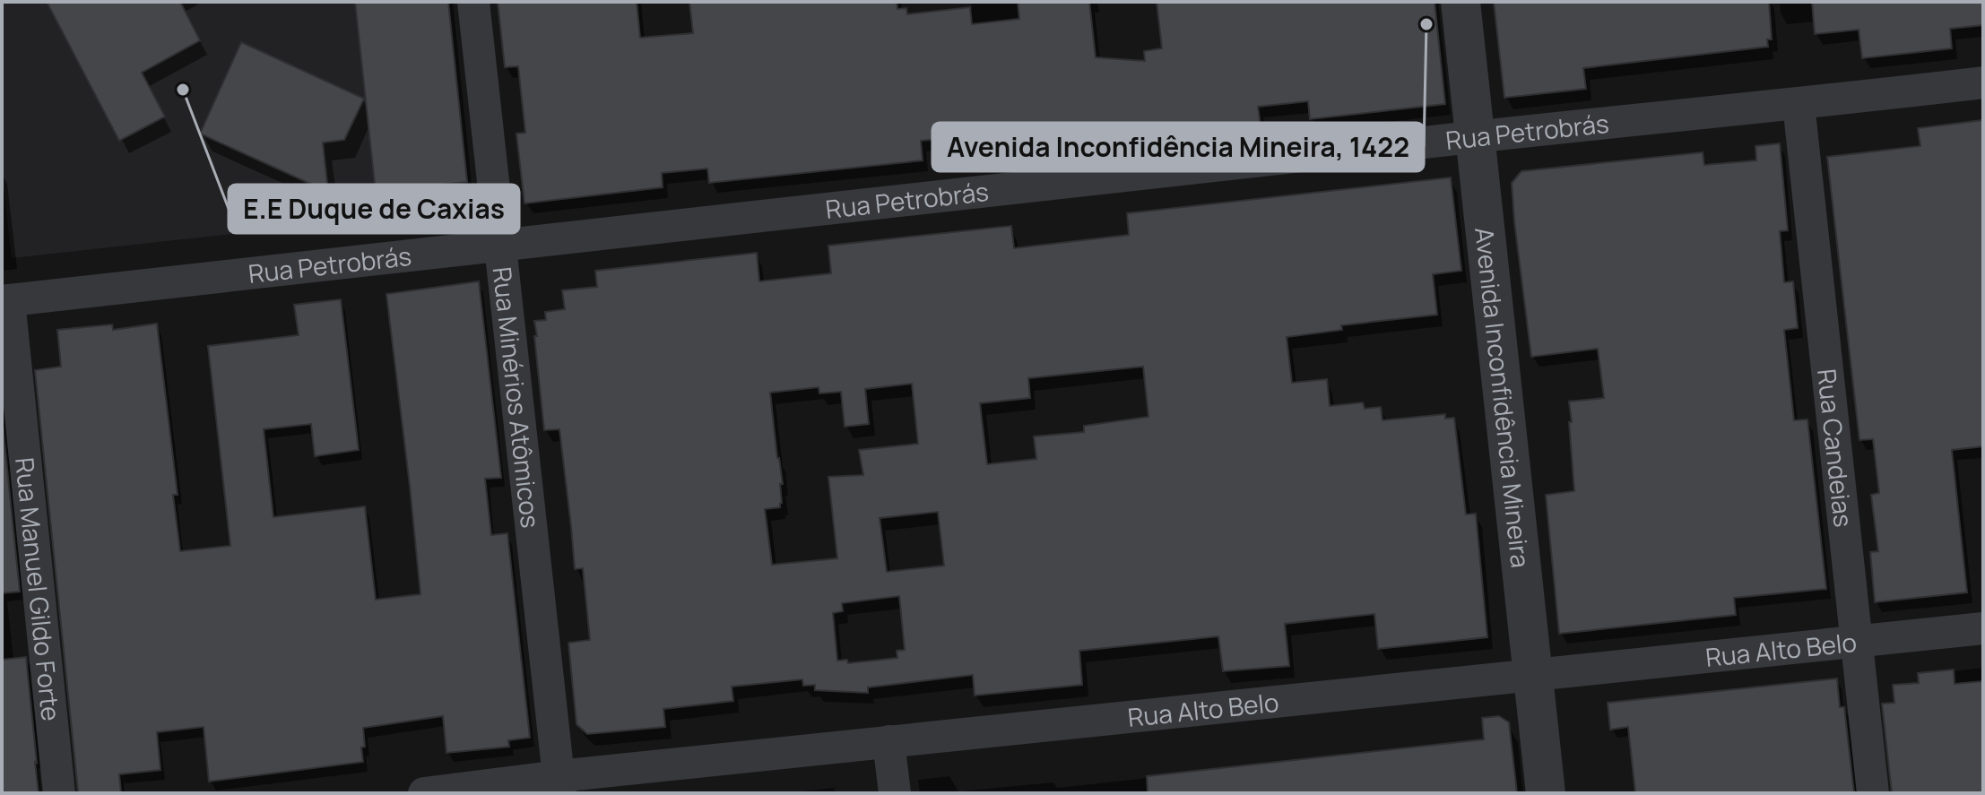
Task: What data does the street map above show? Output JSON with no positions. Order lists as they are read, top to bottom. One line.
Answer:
{"streets":{"street":["Rua Petrobrás","Rua Minérios Atômicos","Avenida Inconfidência Mineira","Rua Candeias","Rua Manuel Gildo Forte","Rua Alto Belo"]},"crossings":[["Rua Petrobrás","Rua Minérios Atômicos"],["Rua Petrobrás","Avenida Inconfidência Mineira"],["Rua Petrobrás","Rua Candeias"],["Rua Petrobrás","Rua Manuel Gildo Forte"],["Rua Minérios Atômicos","Rua Alto Belo"],["Avenida Inconfidência Mineira","Rua Alto Belo"],["Rua Candeias","Rua Alto Belo"]],"places":["Avenida Inconfidência Mineira, 1422","E.E Duque de Caxias"]}
